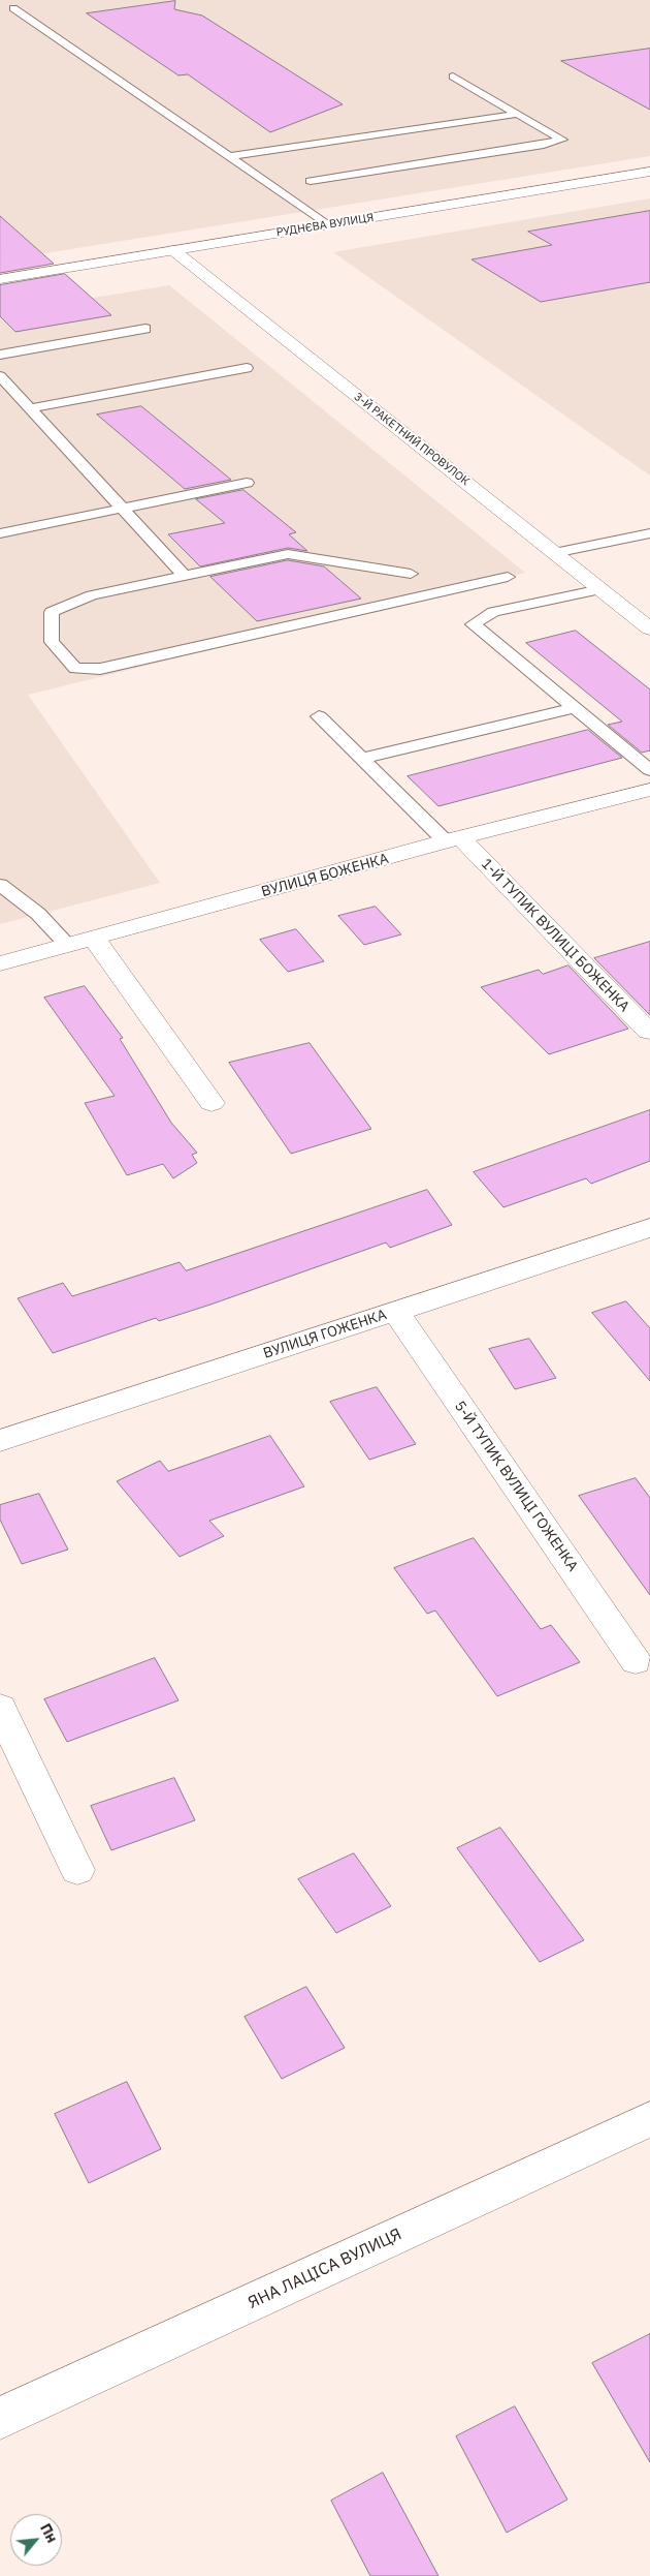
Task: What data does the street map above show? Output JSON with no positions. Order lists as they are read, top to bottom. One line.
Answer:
{"streets":{"street":["РУДНЄВА ВУЛИЦЯ","3-Й РАКЕТНИЙ ПРОВУЛОК","ВУЛИЦЯ БОЖЕНКА","1-Й ТУПИК ВУЛИЦІ БОЖЕНКА","ВУЛИЦЯ ГОЖЕНКА","5-Й ТУПИК ВУЛИЦІ ГОЖЕНКА","ЯНА ЛАЦІСА ВУЛИЦЯ"]},"crossings":[["РУДНЄВА ВУЛИЦЯ","3-Й РАКЕТНИЙ ПРОВУЛОК"],["ВУЛИЦЯ БОЖЕНКА","1-Й ТУПИК ВУЛИЦІ БОЖЕНКА"],["ВУЛИЦЯ ГОЖЕНКА","5-Й ТУПИК ВУЛИЦІ ГОЖЕНКА"]],"north":"top right"}
